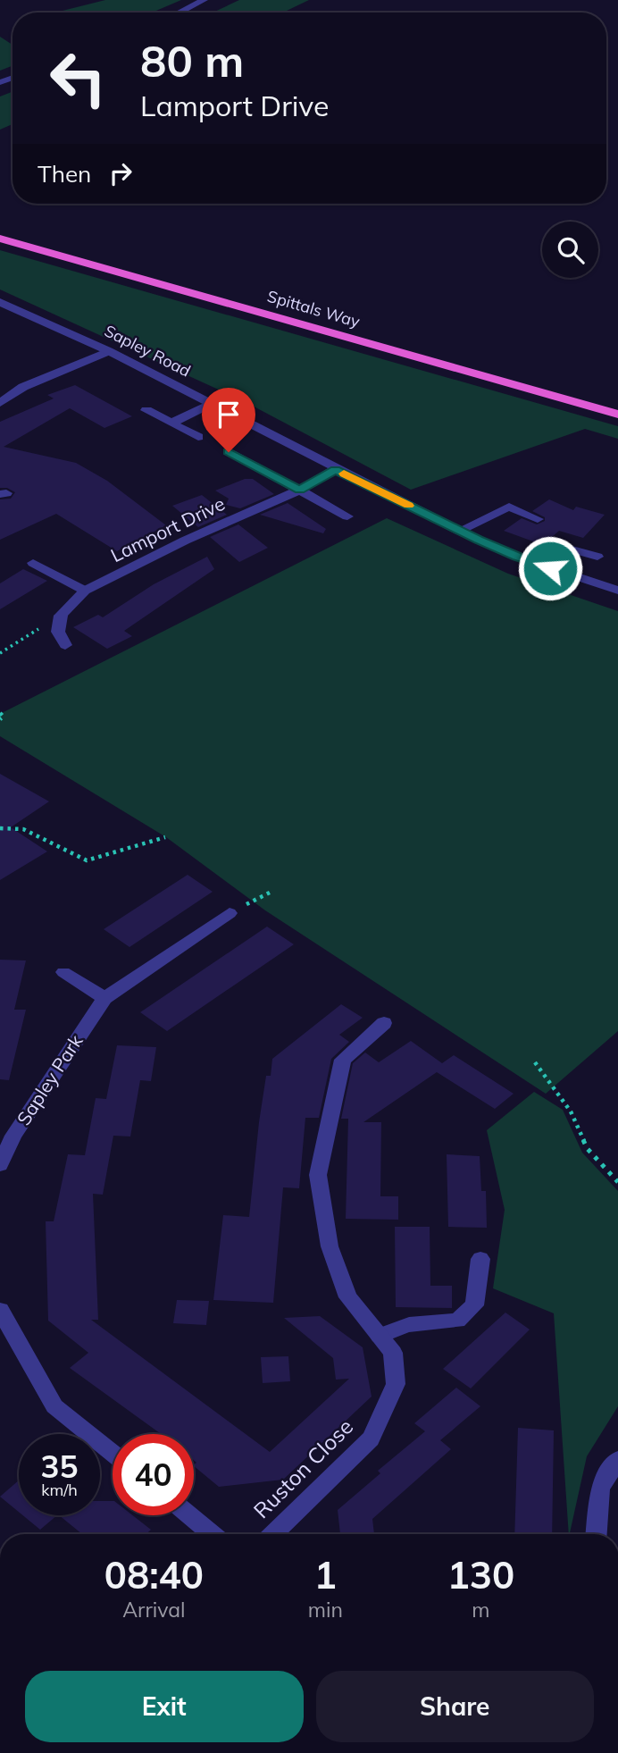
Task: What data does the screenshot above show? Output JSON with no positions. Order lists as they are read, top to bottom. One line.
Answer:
{"streets":{"highway":["Spittals Way"],"street":["Sapley Road","Lamport Drive","Sapley Park","Ruston Close"]},"crossings":[["Sapley Road","Lamport Drive"]],"page":{"turn":["80 m","Lamport Drive"],"then":"Then","speed":"35 km/h","limit":"40","eta":["08:40","Arrival","1","min","130","m"],"buttons":["Exit","Share"]}}
